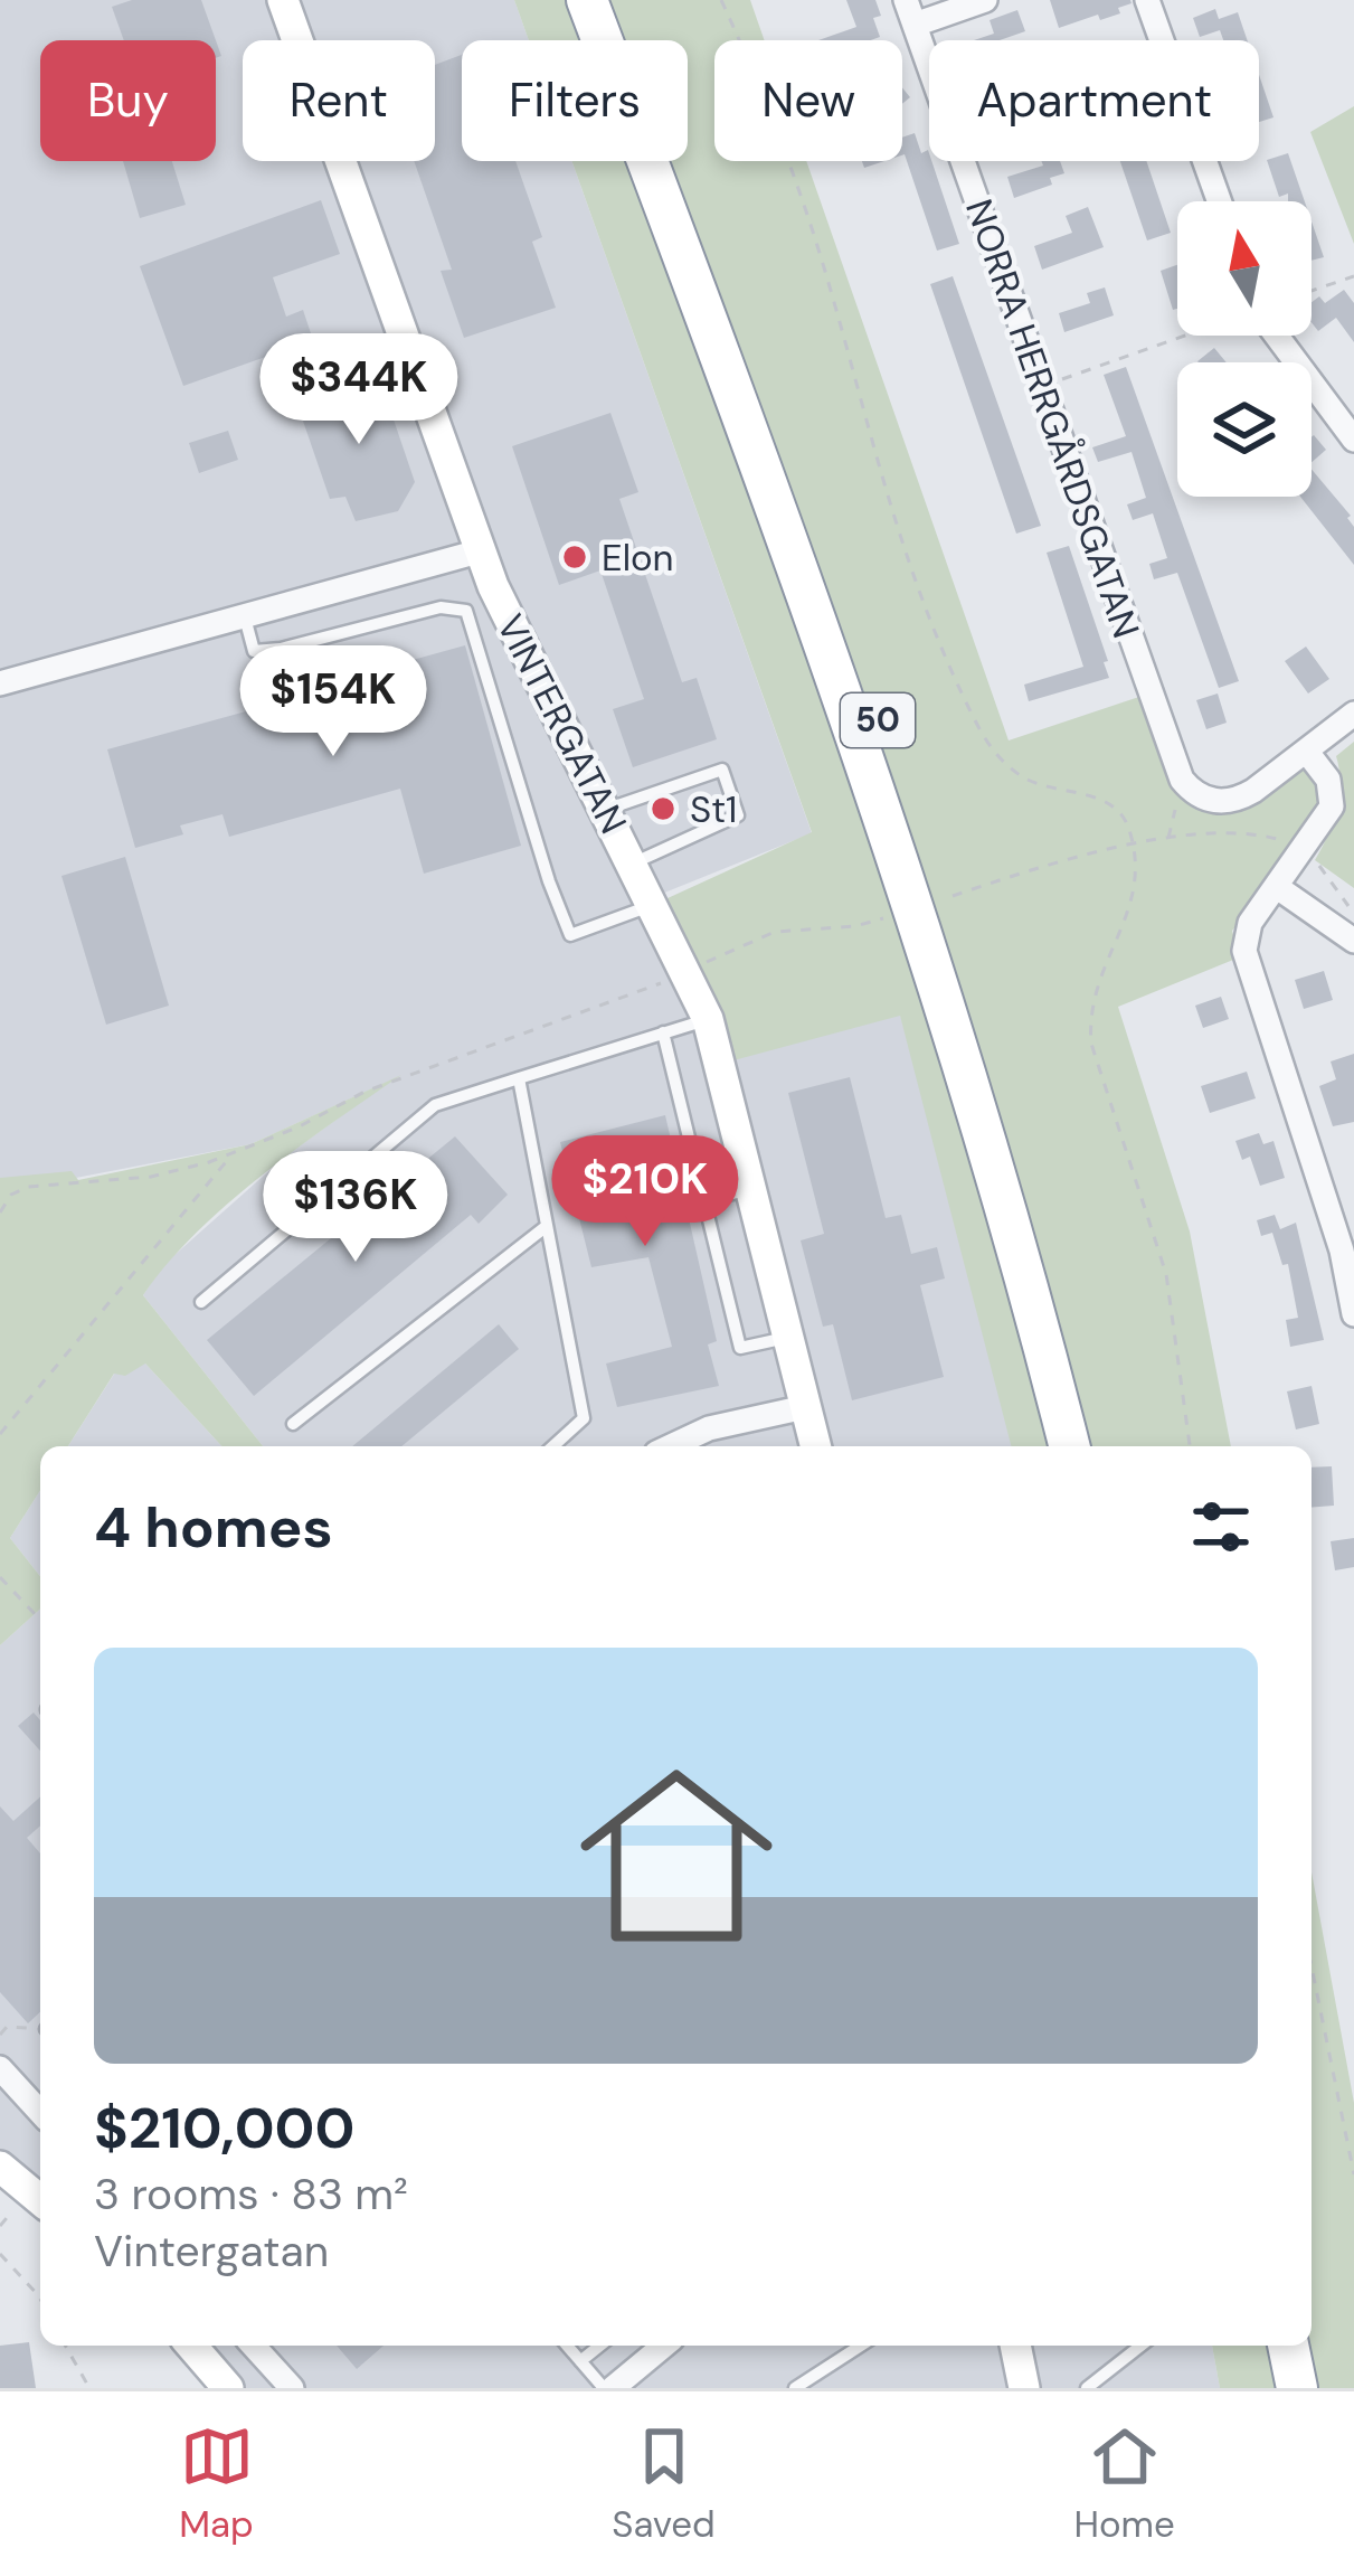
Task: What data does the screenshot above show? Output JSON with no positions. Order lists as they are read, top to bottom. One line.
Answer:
{"streets":{"highway":["50"],"street":["NORRA HERRGÅRDSGATAN","VINTERGATAN"]},"places":["Elon","St1"],"north":"top","page":{"chip":["Buy","Rent","Filters","New","Apartment"],"price":["$344K","$154K","$210K","$136K"],"heading":"4 homes","list":[{"name":"$210,000","note":"3 rooms · 83 m² · Vintergatan"}],"tabs":["Map","Saved","Home"]}}
